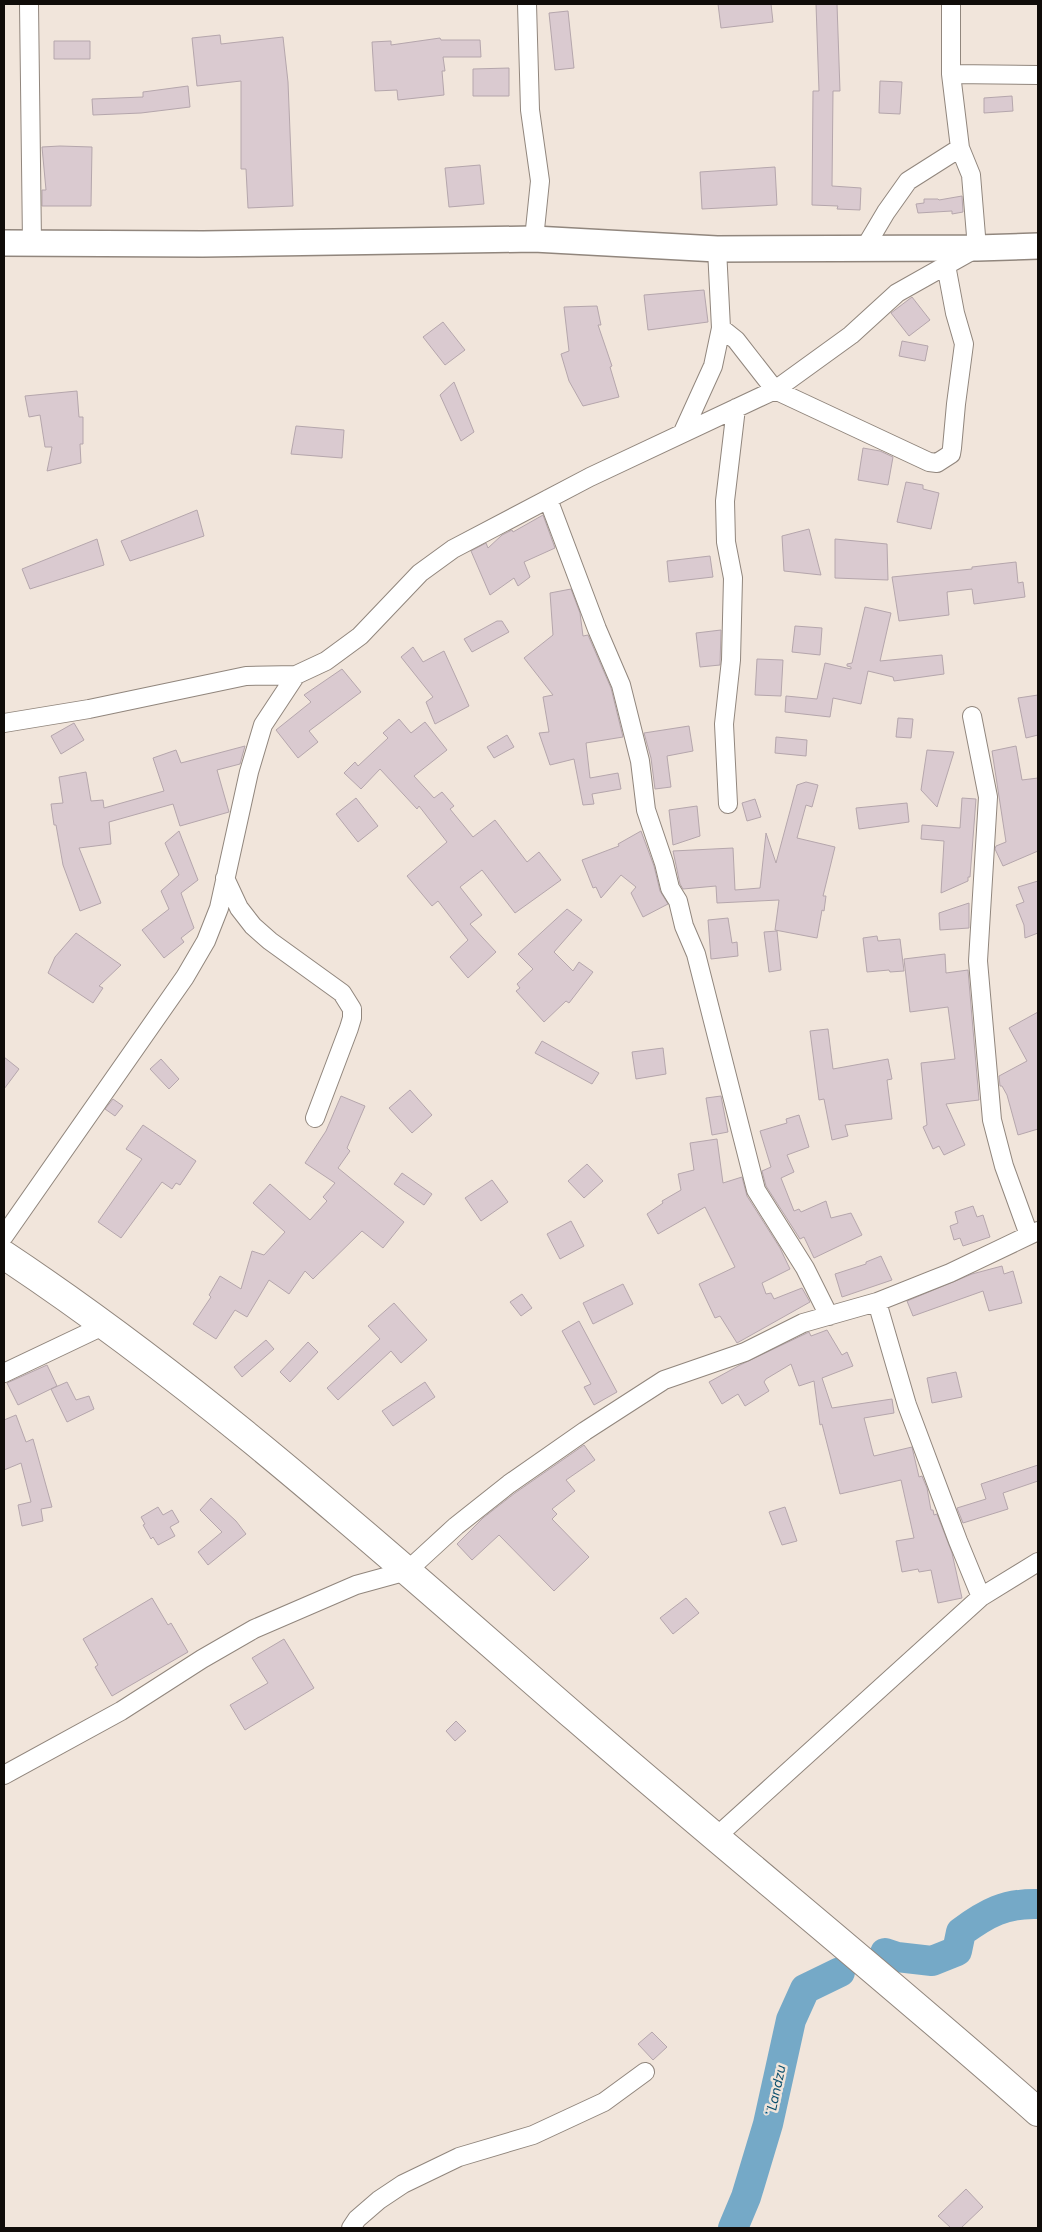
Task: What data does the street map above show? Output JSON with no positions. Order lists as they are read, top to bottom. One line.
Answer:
{"water":["¨Landzu"]}
